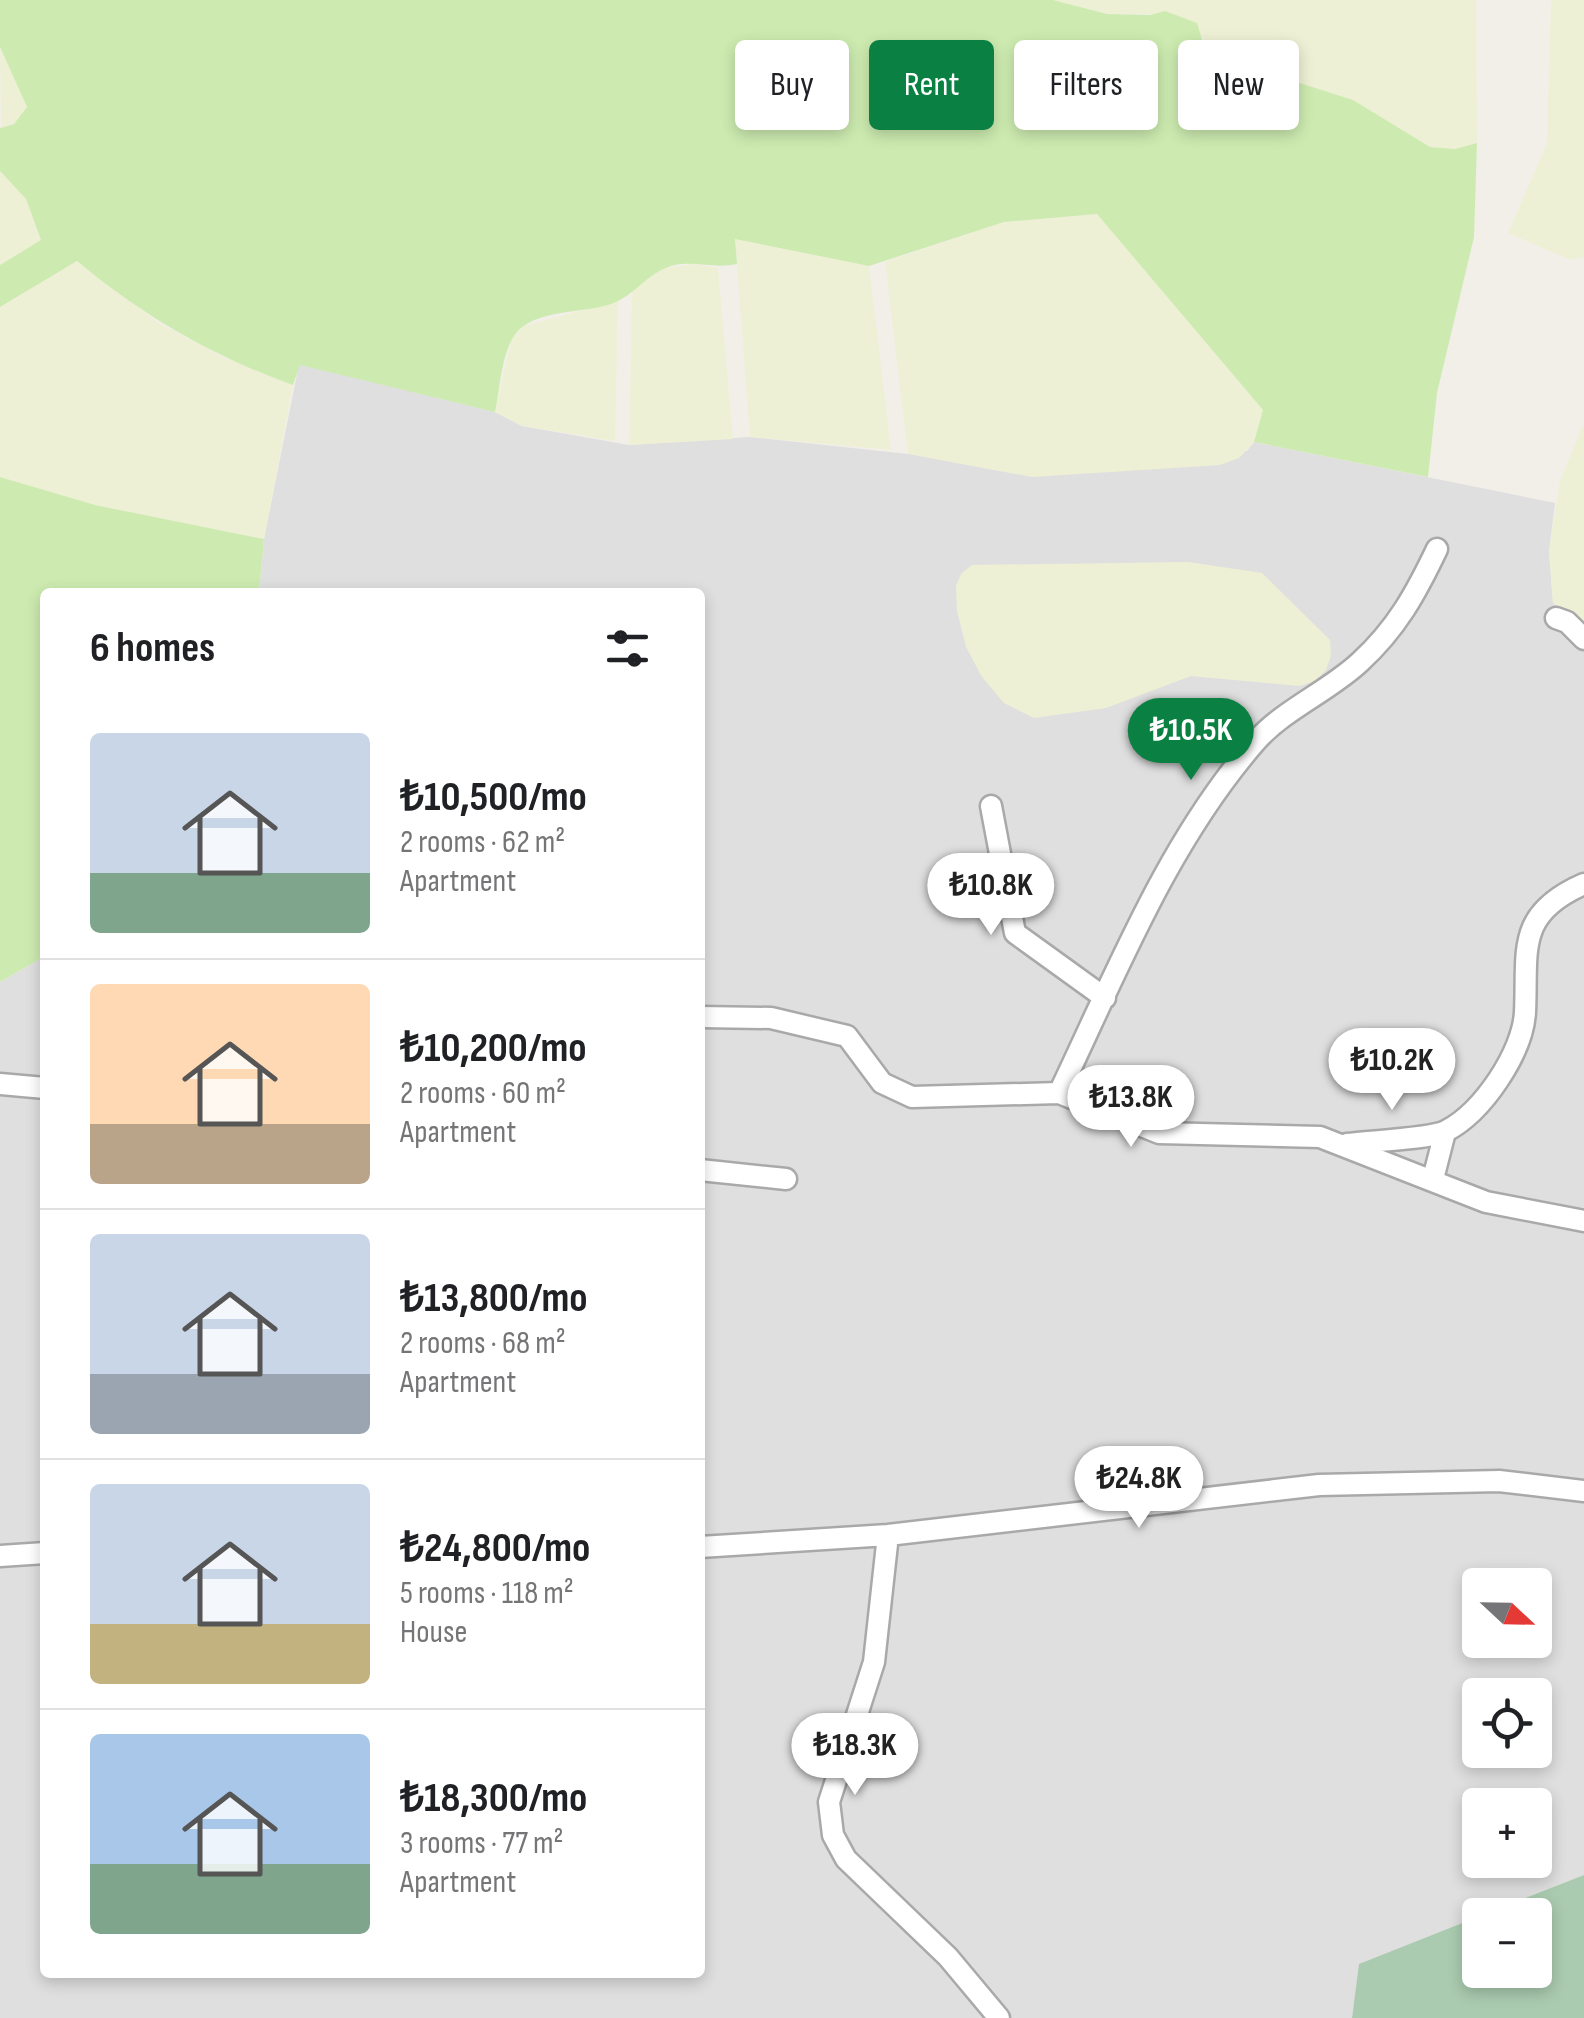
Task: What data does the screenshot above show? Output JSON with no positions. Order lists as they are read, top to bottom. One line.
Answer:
{"north":"right","page":{"chip":["Buy","Rent","Filters","New"],"heading":"6 homes","price":["₺10.5K","₺10.8K","₺10.2K","₺13.8K","₺24.8K","₺18.3K"],"list":[{"name":"₺10,500/mo","note":"2 rooms · 62 m² · Apartment"},{"name":"₺10,200/mo","note":"2 rooms · 60 m² · Apartment"},{"name":"₺13,800/mo","note":"2 rooms · 68 m² · Apartment"},{"name":"₺24,800/mo","note":"5 rooms · 118 m² · House"},{"name":"₺18,300/mo","note":"3 rooms · 77 m² · Apartment"}],"map_buttons":["+","−"]}}
